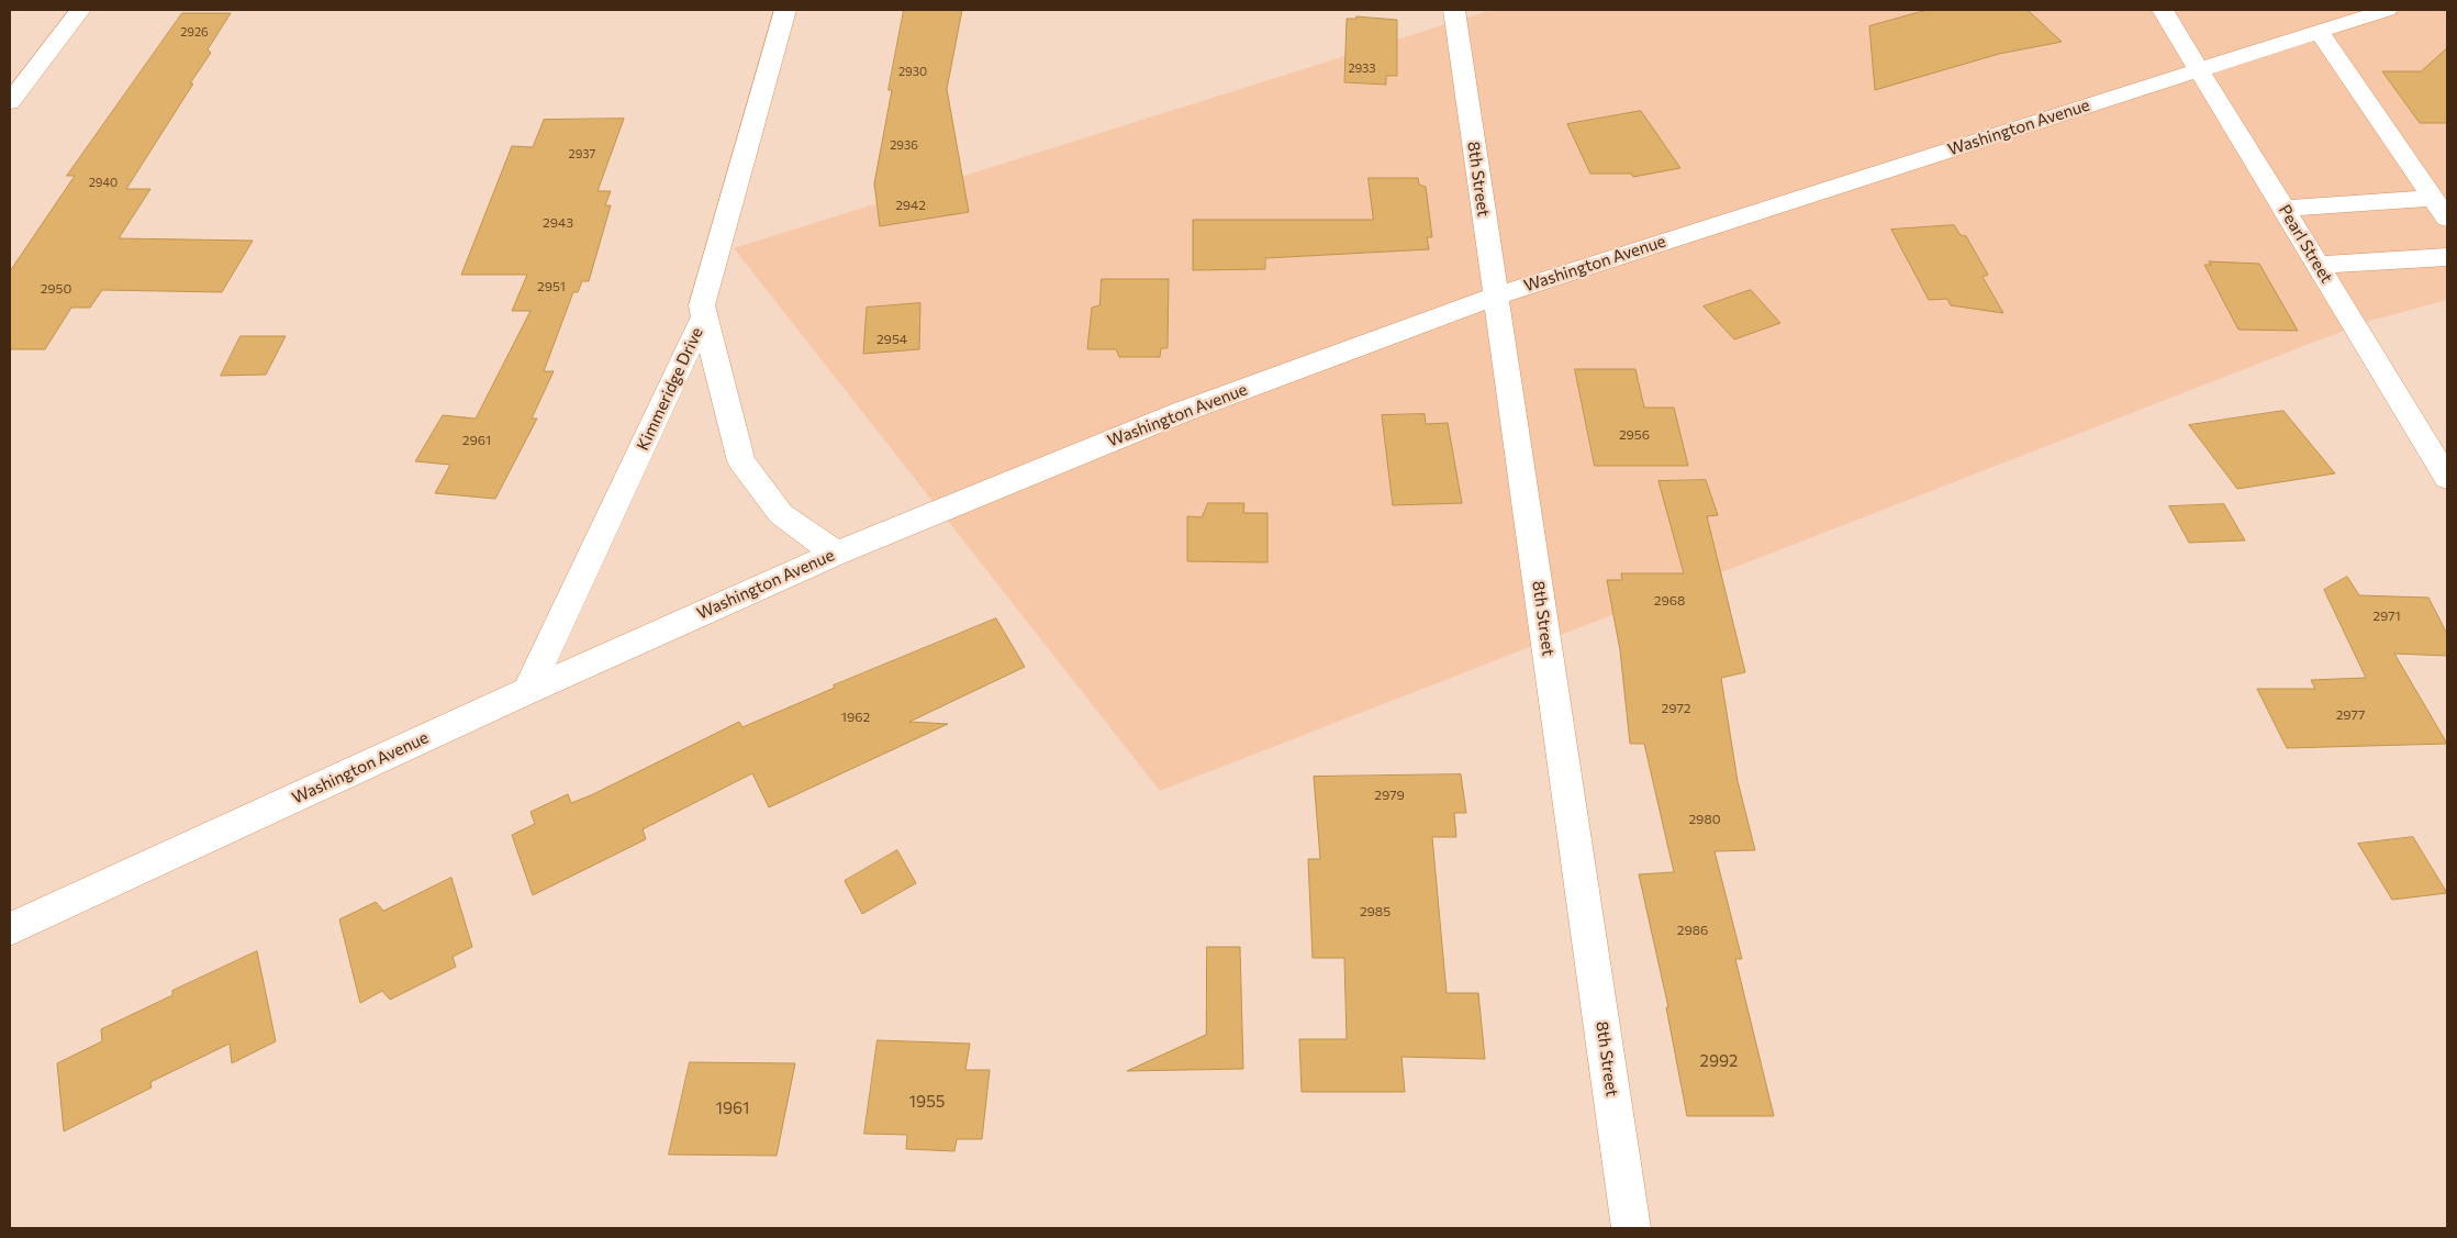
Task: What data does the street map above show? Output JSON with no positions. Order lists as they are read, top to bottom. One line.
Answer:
{"streets":{"street":["Washington Avenue","8th Street","Pearl Street","Kimmeridge Drive"]},"crossings":[["Washington Avenue","8th Street"],["Washington Avenue","Pearl Street"],["Washington Avenue","Kimmeridge Drive"]],"house_numbers":["2926","2933","2930","2936","2937","2940","2942","2943","2951","2950","2954","2956","2961","2968","2971","2972","2977","1962","2979","2980","2985","2986","2992","1955","1961"]}
